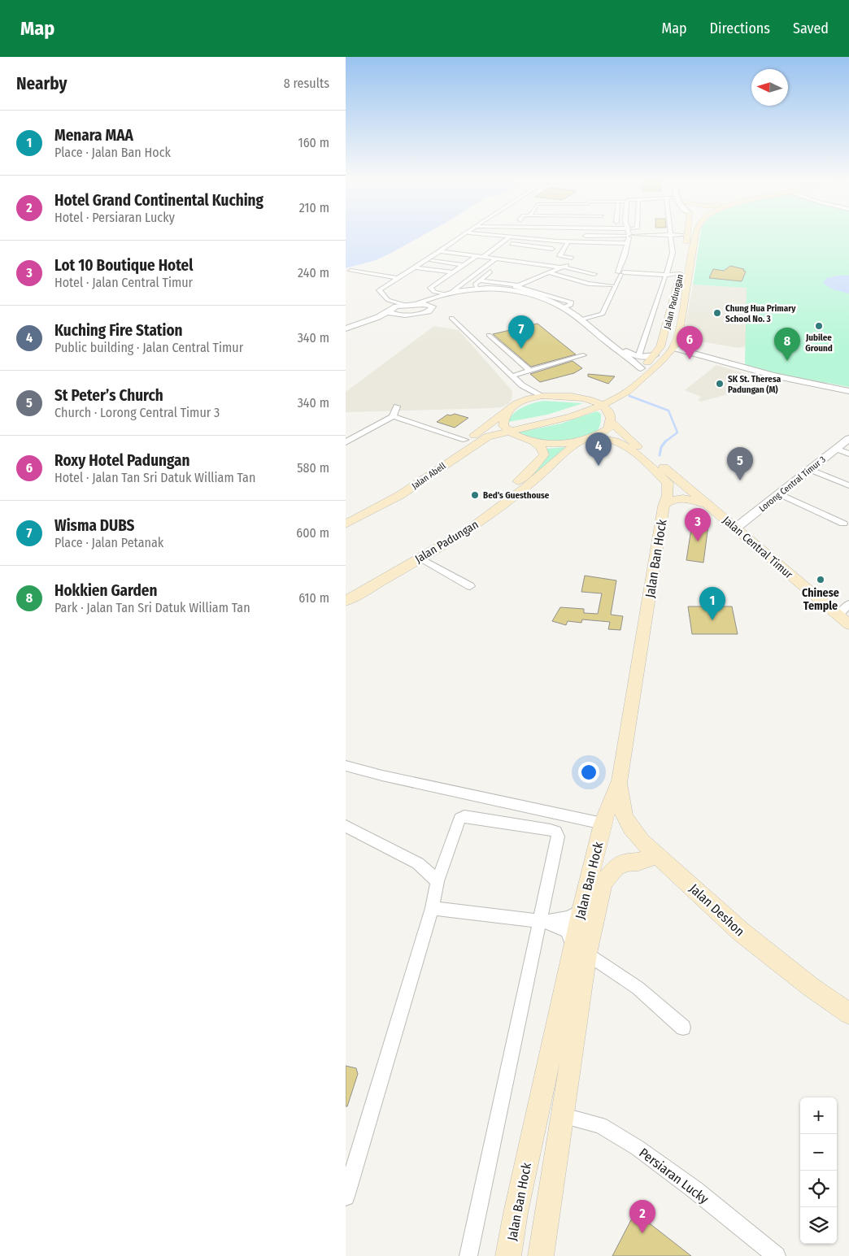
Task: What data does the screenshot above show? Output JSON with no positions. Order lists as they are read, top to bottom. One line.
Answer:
{"streets":{"main road":["Jalan Padungan","Jalan Abell","Jalan Central Timur","Jalan Ban Hock","Jalan Deshon"],"street":["Lorong Central Timur 3","Persiaran Lucky"]},"crossings":[["Jalan Padungan","Jalan Abell"],["Jalan Padungan","Jalan Central Timur"],["Lorong Central Timur 3","Jalan Central Timur"],["Jalan Ban Hock","Jalan Deshon"],["Jalan Ban Hock","Persiaran Lucky"]],"places":["Chung Hua Primary School No. 3","Jubilee Ground","SK St. Theresa Padungan (M)","Bed's Guesthouse","Chinese Temple"],"north":"left","page":{"header":"Map","nav":["Map","Directions","Saved"],"heading":["Nearby","8 results"],"list":[{"mark":"1","name":"Menara MAA","note":"Place · Jalan Ban Hock","value":"160 m"},{"mark":"2","name":"Hotel Grand Continental Kuching","note":"Hotel · Persiaran Lucky","value":"210 m"},{"mark":"3","name":"Lot 10 Boutique Hotel","note":"Hotel · Jalan Central Timur","value":"240 m"},{"mark":"4","name":"Kuching Fire Station","note":"Public building · Jalan Central Timur","value":"340 m"},{"mark":"5","name":"St Peter’s Church","note":"Church · Lorong Central Timur 3","value":"340 m"},{"mark":"6","name":"Roxy Hotel Padungan","note":"Hotel · Jalan Tan Sri Datuk William Tan","value":"580 m"},{"mark":"7","name":"Wisma DUBS","note":"Place · Jalan Petanak","value":"600 m"},{"mark":"8","name":"Hokkien Garden","note":"Park · Jalan Tan Sri Datuk William Tan","value":"610 m"}],"pins":["7","6","8","4","5","3","1","2"],"map_buttons":["+","−"]}}
